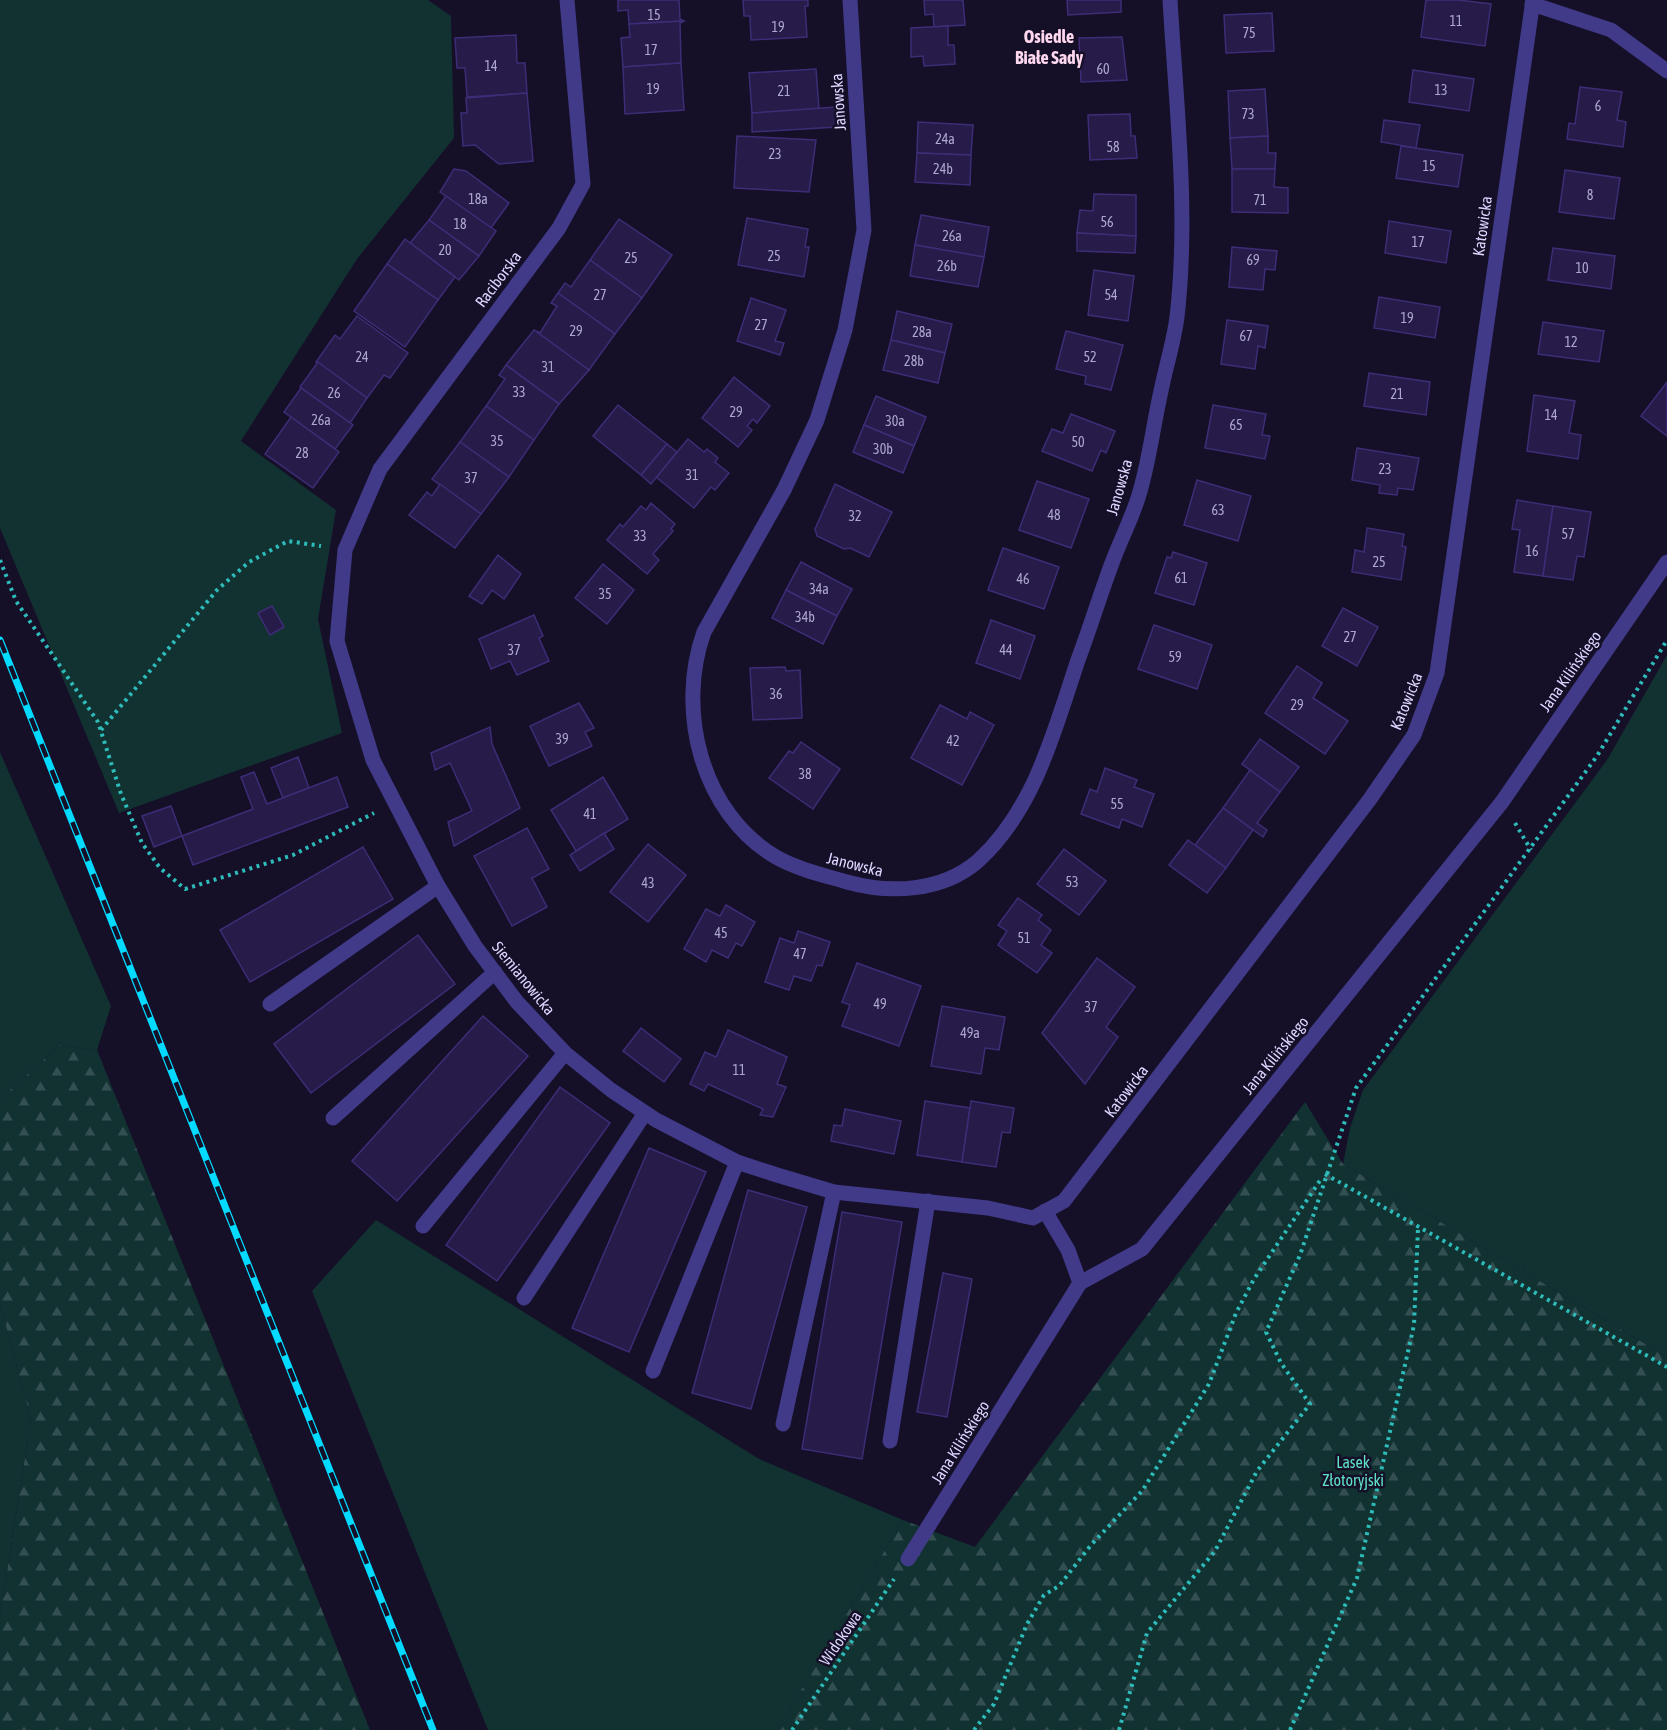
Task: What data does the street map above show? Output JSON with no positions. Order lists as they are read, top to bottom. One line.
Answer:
{"streets":{"street":["Janowska","Katowicka","Raciborska","Jana Kilińskiego","Siemianowicka"],"path":["Widokowa"]},"crossings":[["Katowicka","Siemianowicka"],["Raciborska","Siemianowicka"],["Jana Kilińskiego","Widokowa"]],"districts":["Osiedle Białe Sady"],"parks":["Lasek Złotoryjski"],"house_numbers":["15","11","19","75","17","14","60","19","13","21","6","73","24a","58","23","15","24b","8","18a","71","56","18","26a","17","20","25","25","69","26b","10","27","54","19","27","29","28a","67","12","24","52","28b","31","33","26","21","29","14","26a","30a","65","35","50","30b","28","23","31","37","63","48","32","57","33","16","25","61","46","34a","35","34b","27","37","44","59","36","29","39","42","38","55","41","53","43","45","51","47","49","37","49a","11"]}
